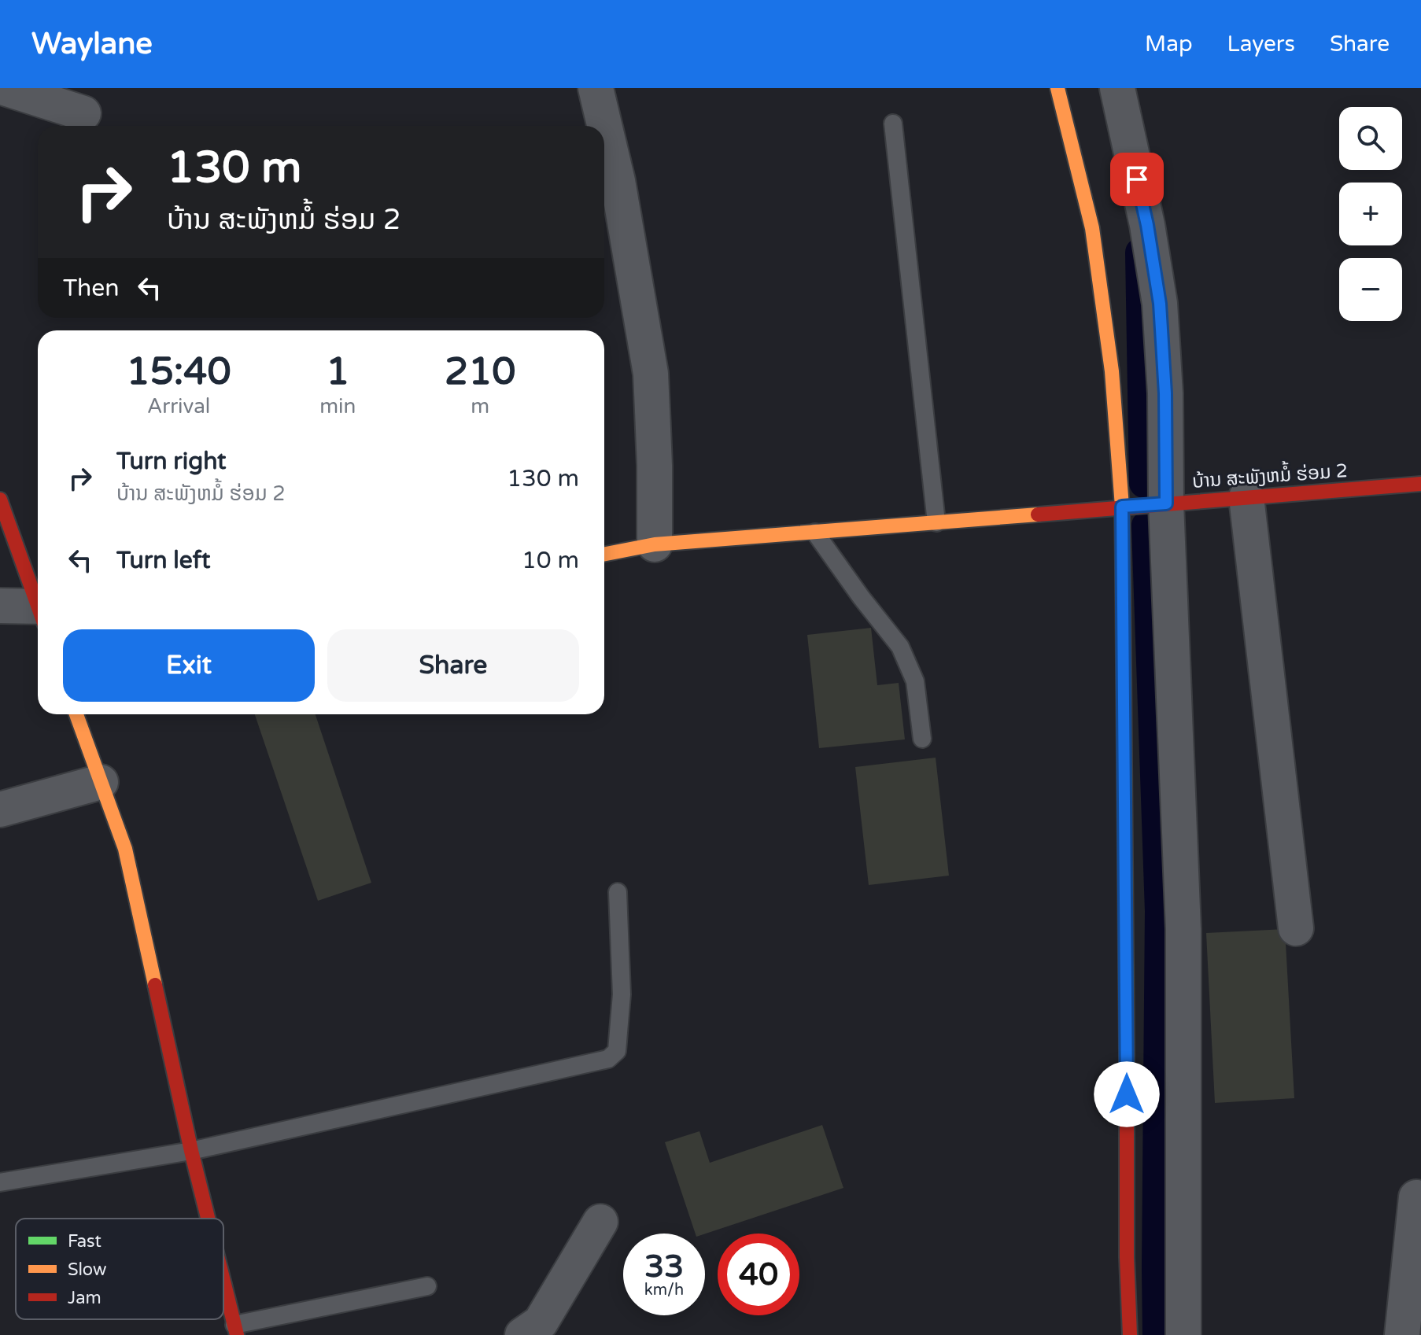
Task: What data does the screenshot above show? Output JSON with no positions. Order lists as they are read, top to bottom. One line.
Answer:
{"streets":{"street":["ບ້ານ ສະພັງຫມໍ້ ຮ່ອມ 2"]},"legend":["Fast","Slow","Jam"],"page":{"header":"Waylane","nav":["Map","Layers","Share"],"map_buttons":["+","−"],"turn":["130 m","ບ້ານ ສະພັງຫມໍ້ ຮ່ອມ 2"],"then":"Then","eta":["15:40","Arrival","1","min","210","m"],"list":[{"name":"Turn right","note":"ບ້ານ ສະພັງຫມໍ້ ຮ່ອມ 2","value":"130 m"},{"name":"Turn left","value":"10 m"}],"buttons":["Exit","Share"],"speed":"33 km/h","limit":"40"}}
